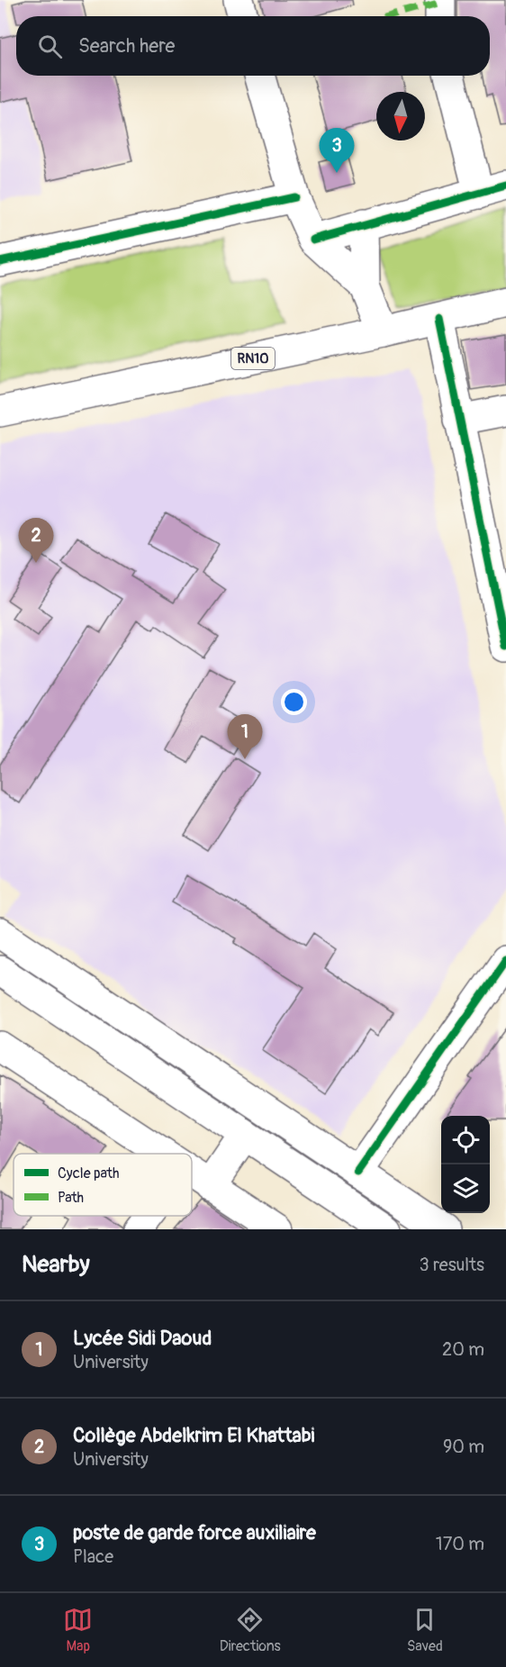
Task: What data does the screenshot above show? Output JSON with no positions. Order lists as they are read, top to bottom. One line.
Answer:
{"streets":{"street":["RN10"]},"legend":["Cycle path","Path"],"north":"bottom","page":{"search":"Search here","pins":["3","2","1"],"heading":["Nearby","3 results"],"list":[{"mark":"1","name":"Lycée Sidi Daoud","note":"University","value":"20 m"},{"mark":"2","name":"Collège Abdelkrim El Khattabi","note":"University","value":"90 m"},{"mark":"3","name":"poste de garde force auxiliaire","note":"Place","value":"170 m"}],"nav":["Map","Directions","Saved"]}}
